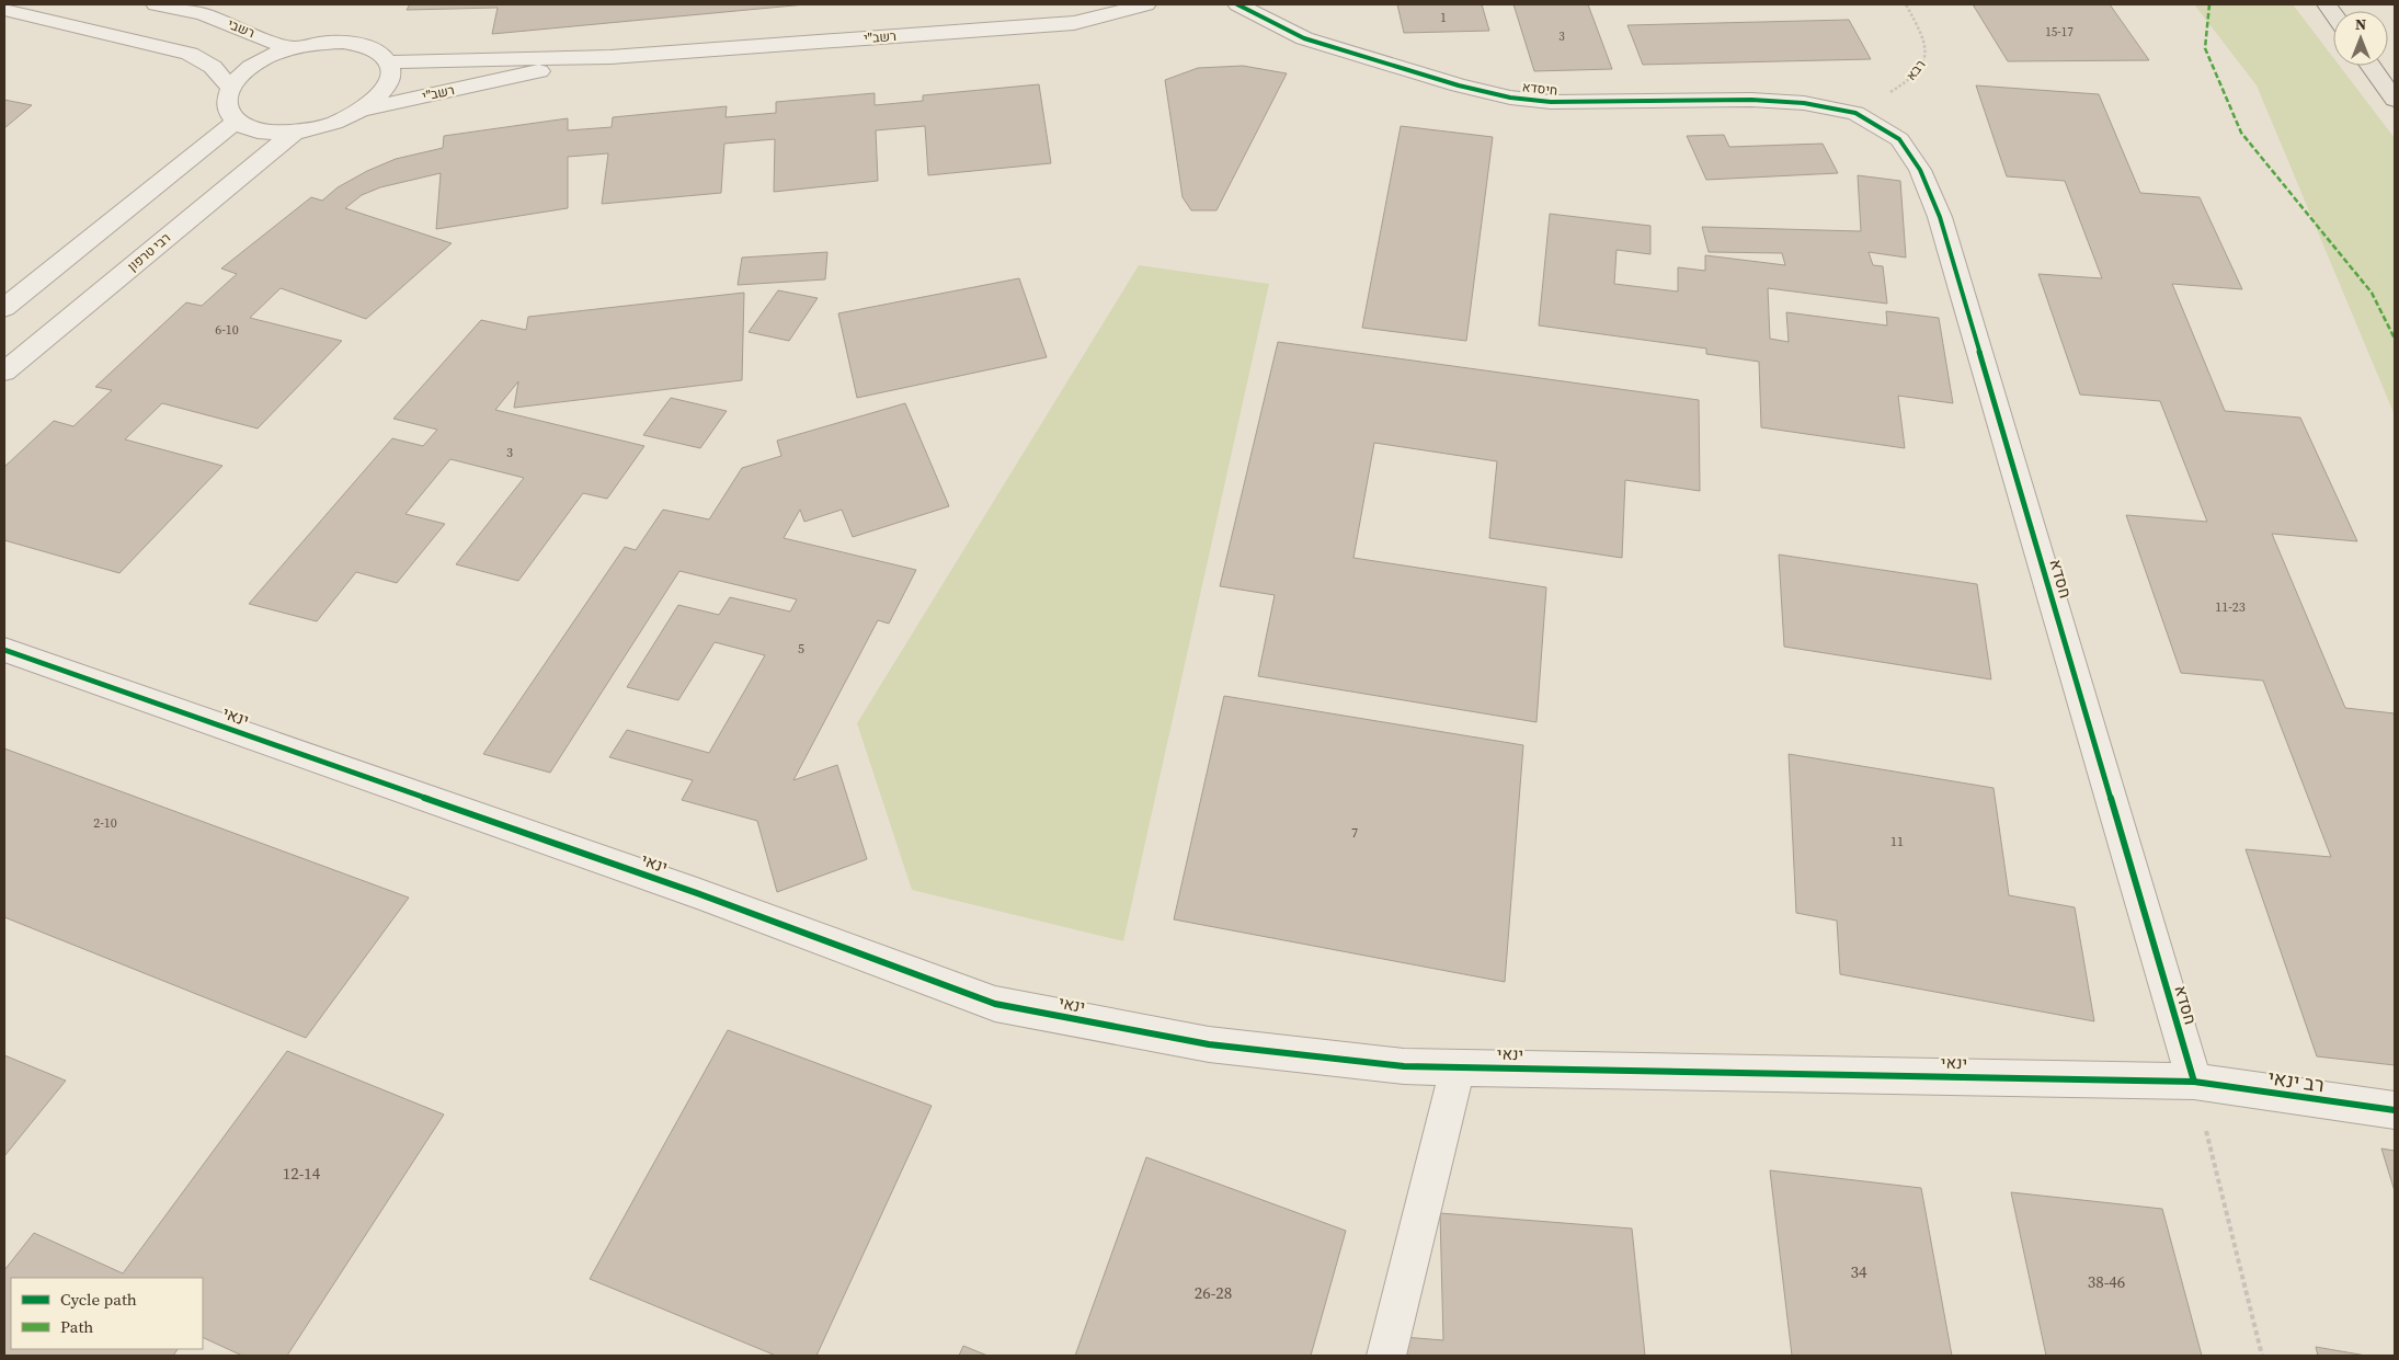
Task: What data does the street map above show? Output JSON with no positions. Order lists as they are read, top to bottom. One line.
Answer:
{"streets":{"street":["רשבי","רשב\"י","חיסדא","רבי טרפון","חסדא","ינאי","רב ינאי"],"path":["רבא"]},"crossings":[["רבא","חיסדא"],["רבא","חסדא"],["חיסדא","חסדא"],["חסדא","ינאי"],["חסדא","רב ינאי"],["ינאי","רב ינאי"]],"house_numbers":["1","15-17","3","6-10","3","11-23","5","2-10","7","11","12-14","34","38-46","26-28"],"legend":["Cycle path","Path"],"north":"top"}
